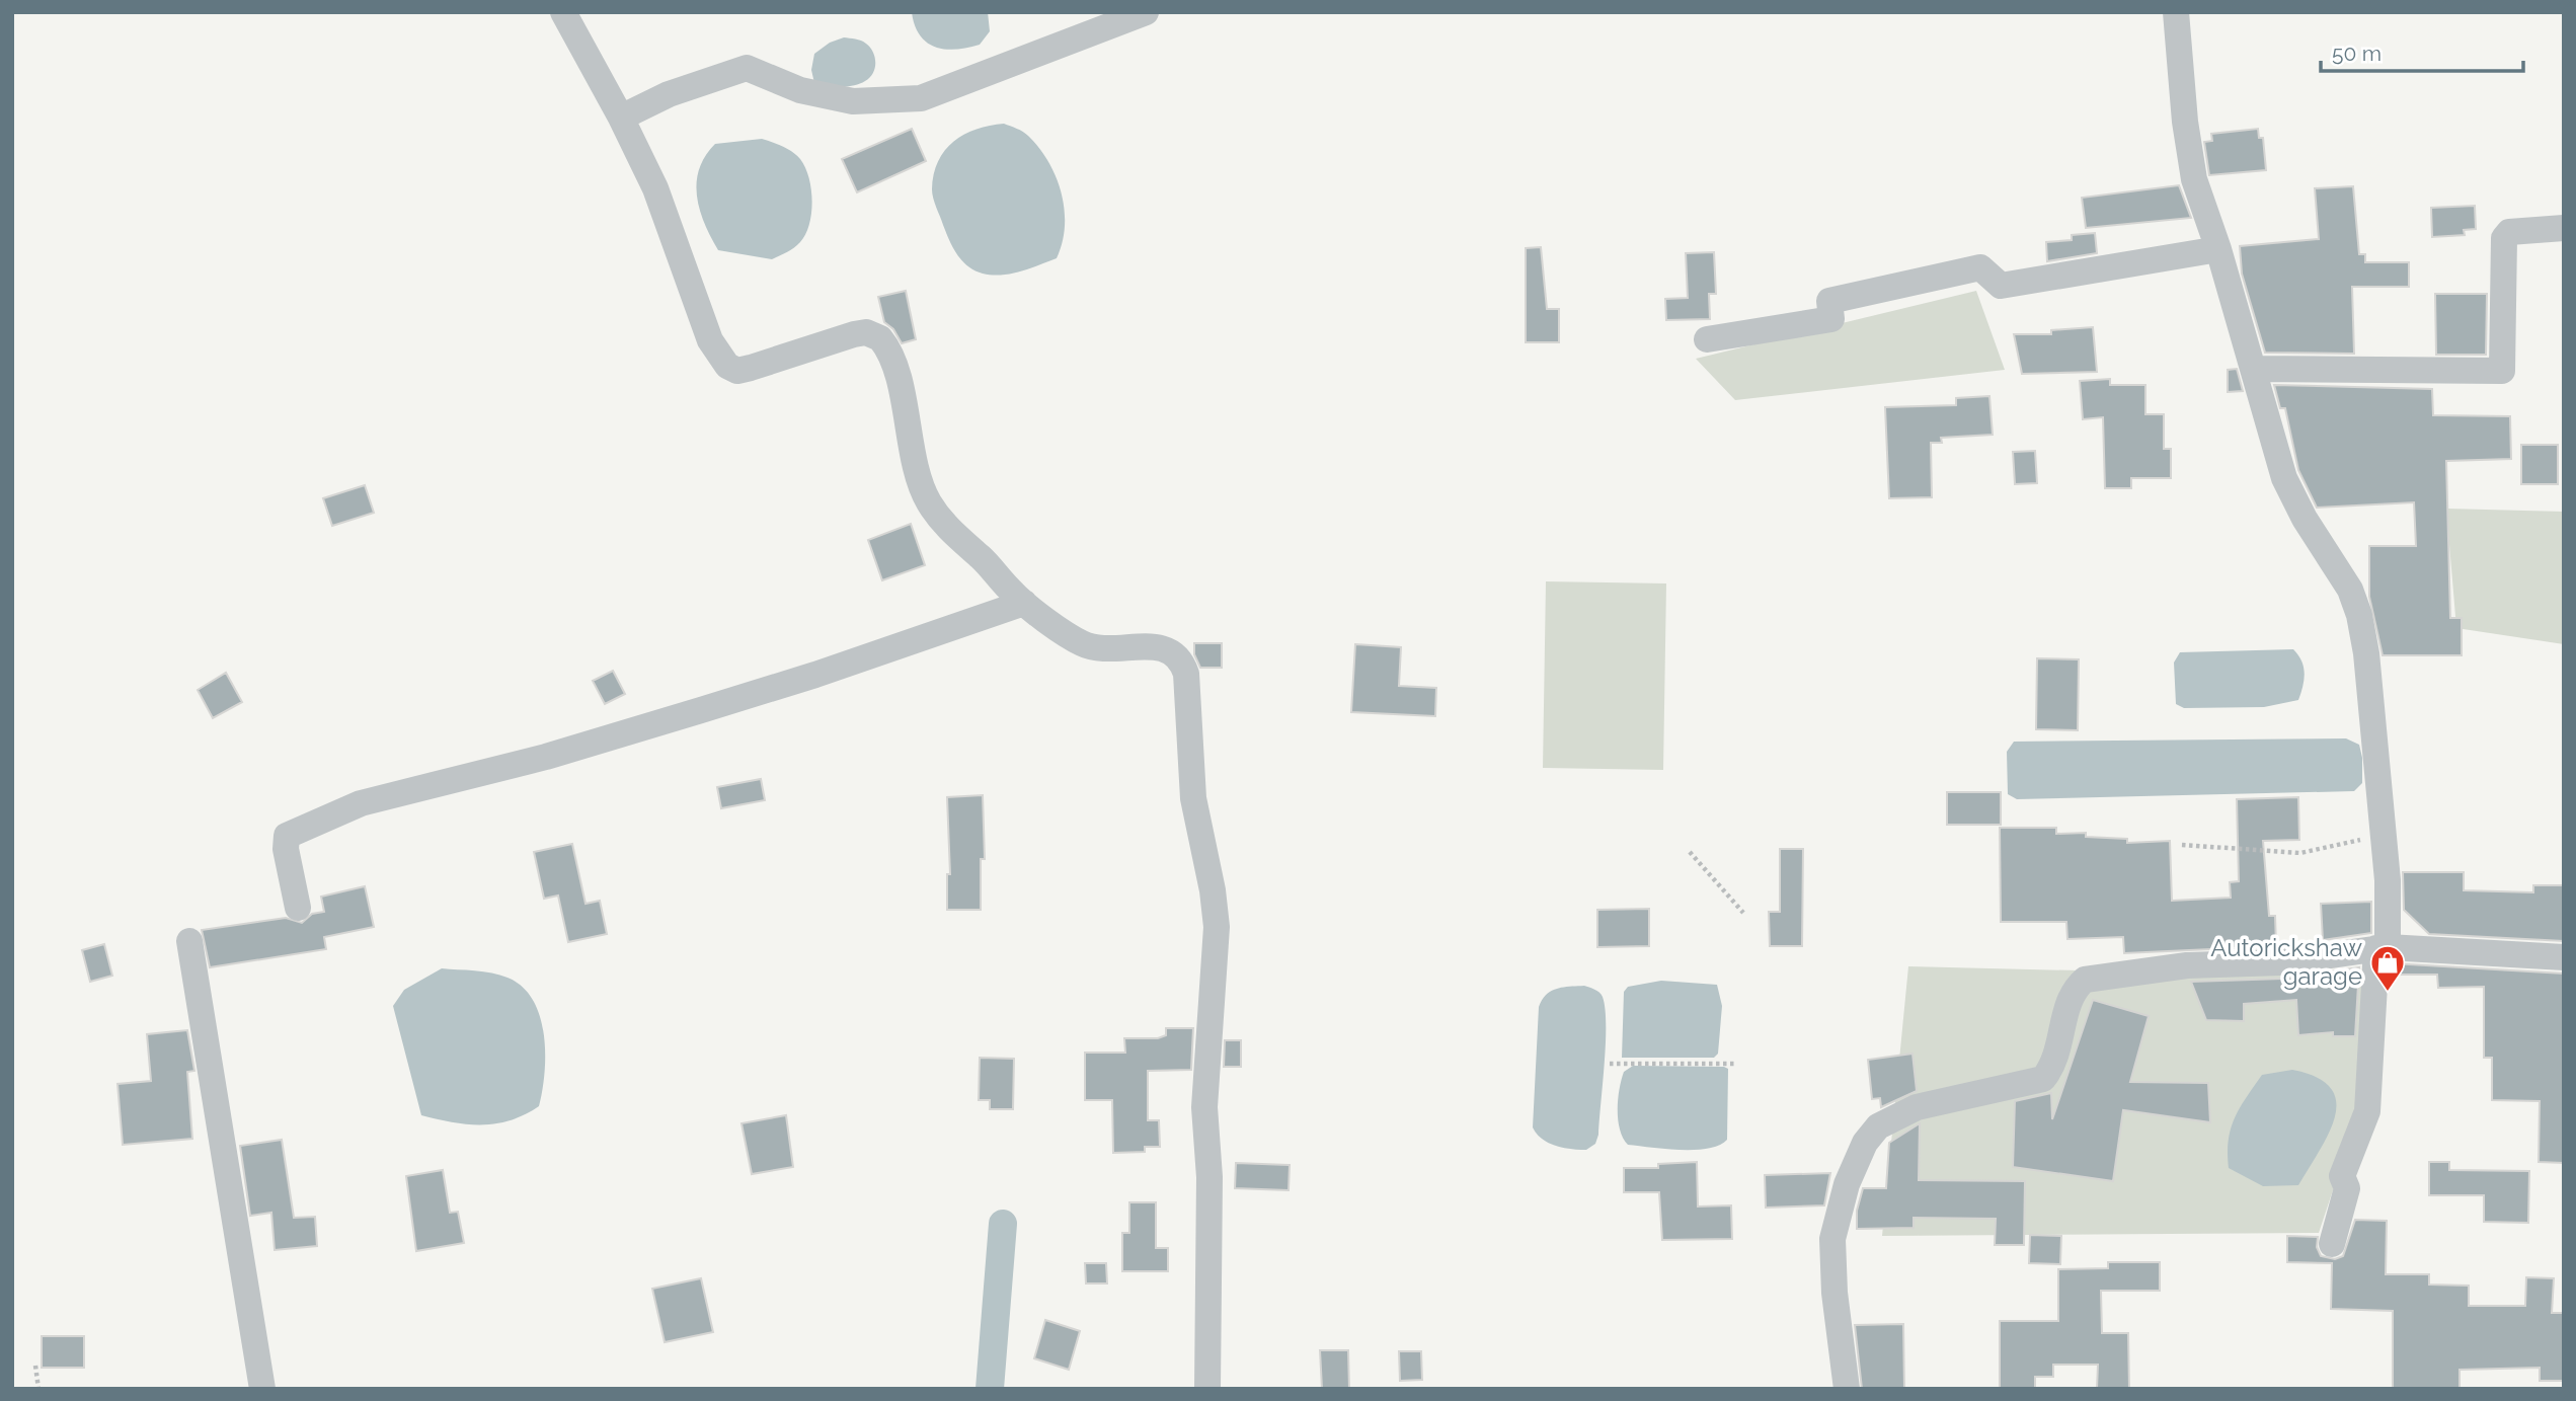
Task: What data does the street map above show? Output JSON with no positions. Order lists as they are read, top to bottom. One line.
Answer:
{"places":{"shop":["Autorickshaw garage"]},"scale_bar":"50 m"}
